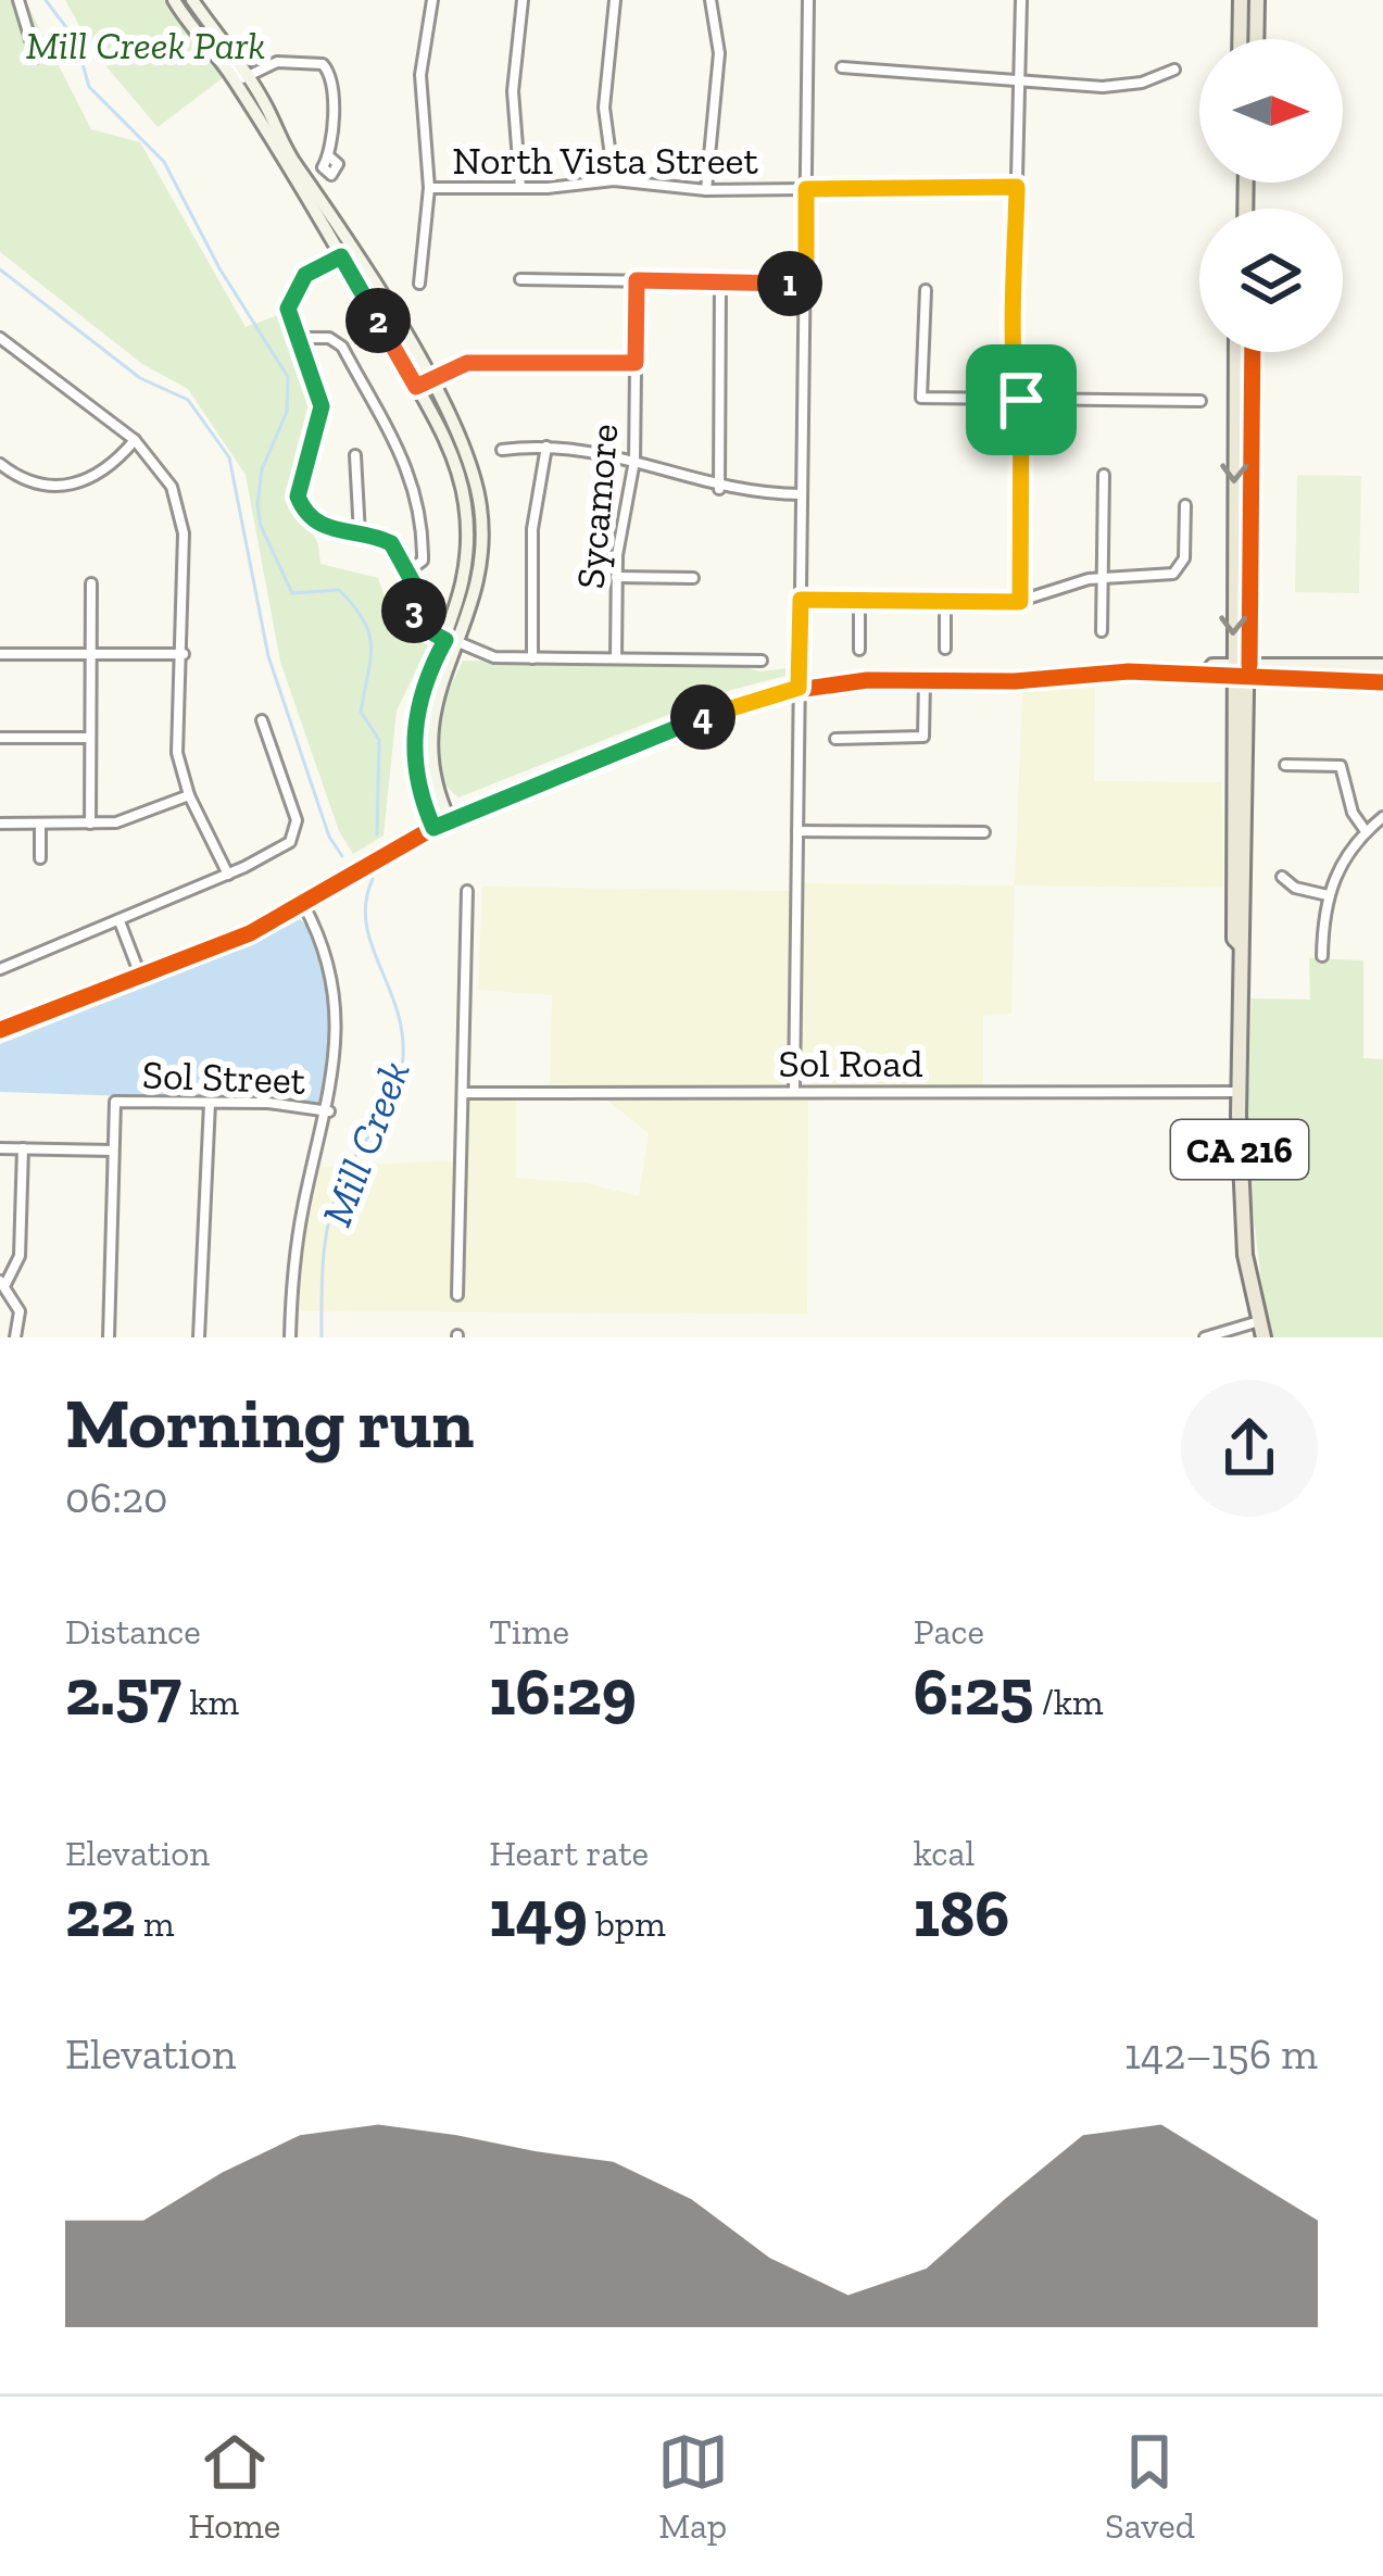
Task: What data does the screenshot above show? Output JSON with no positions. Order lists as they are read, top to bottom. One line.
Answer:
{"streets":{"main road":["CA 216"],"street":["North Vista Street","Sycamore","Sol Road","Sol Street"]},"crossings":[["Sol Road","CA 216"]],"water":["Mill Creek"],"parks":["Mill Creek Park"],"north":"right","page":{"pins":["1","2","3","4"],"heading":["Morning run","06:20"],"stats":[["Distance","2.57 km"],["Time","16:29"],["Pace","6:25 /km"],["Elevation","22 m"],["Heart rate","149 bpm"],["kcal","186"]],"chart":["Elevation","142–156 m"],"tabs":["Home","Map","Saved"]}}
